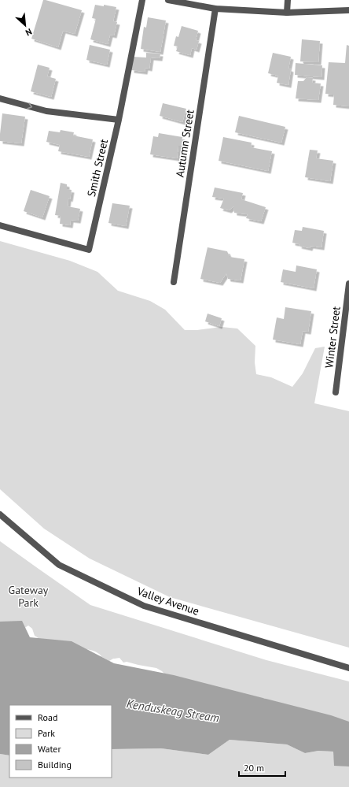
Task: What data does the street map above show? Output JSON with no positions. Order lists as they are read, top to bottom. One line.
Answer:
{"streets":{"street":["Autumn Street","Smith Street","Winter Street","Valley Avenue"]},"water":["Kenduskeag Stream"],"parks":["Gateway Park"],"legend":["Road","Park","Water","Building"],"scale_bar":"20 m","north":"bottom right"}
